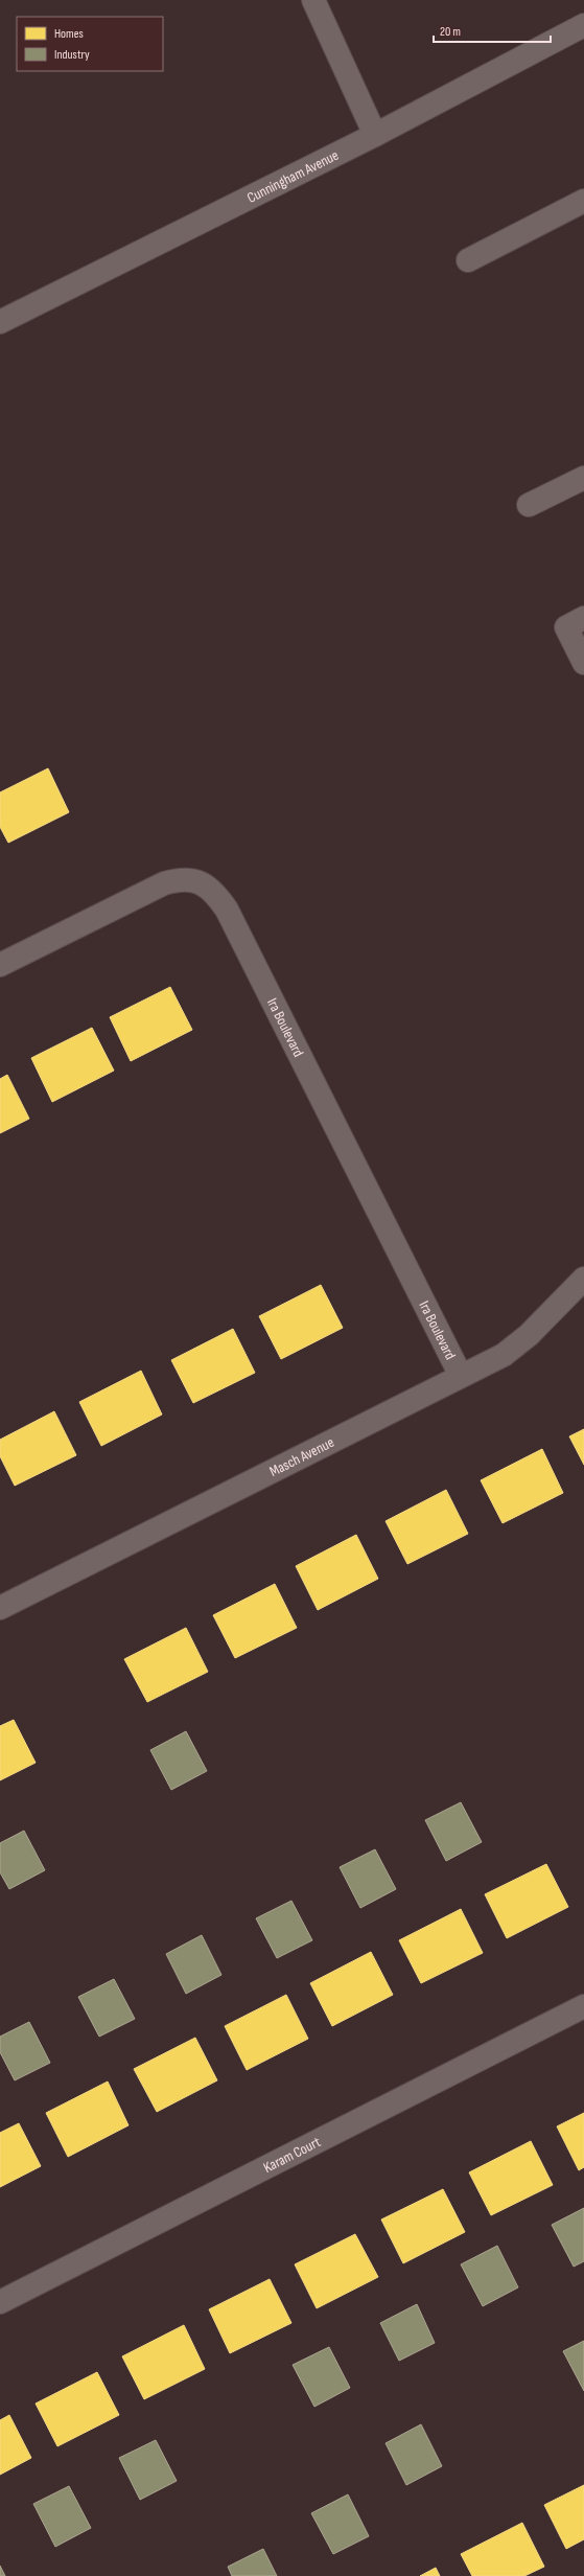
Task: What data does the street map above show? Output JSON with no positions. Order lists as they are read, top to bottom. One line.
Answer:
{"streets":{"street":["Cunningham Avenue","Ira Boulevard","Masch Avenue","Karam Court"]},"crossings":[["Ira Boulevard","Masch Avenue"]],"legend":["Homes","Industry"],"scale_bar":"20 m"}
